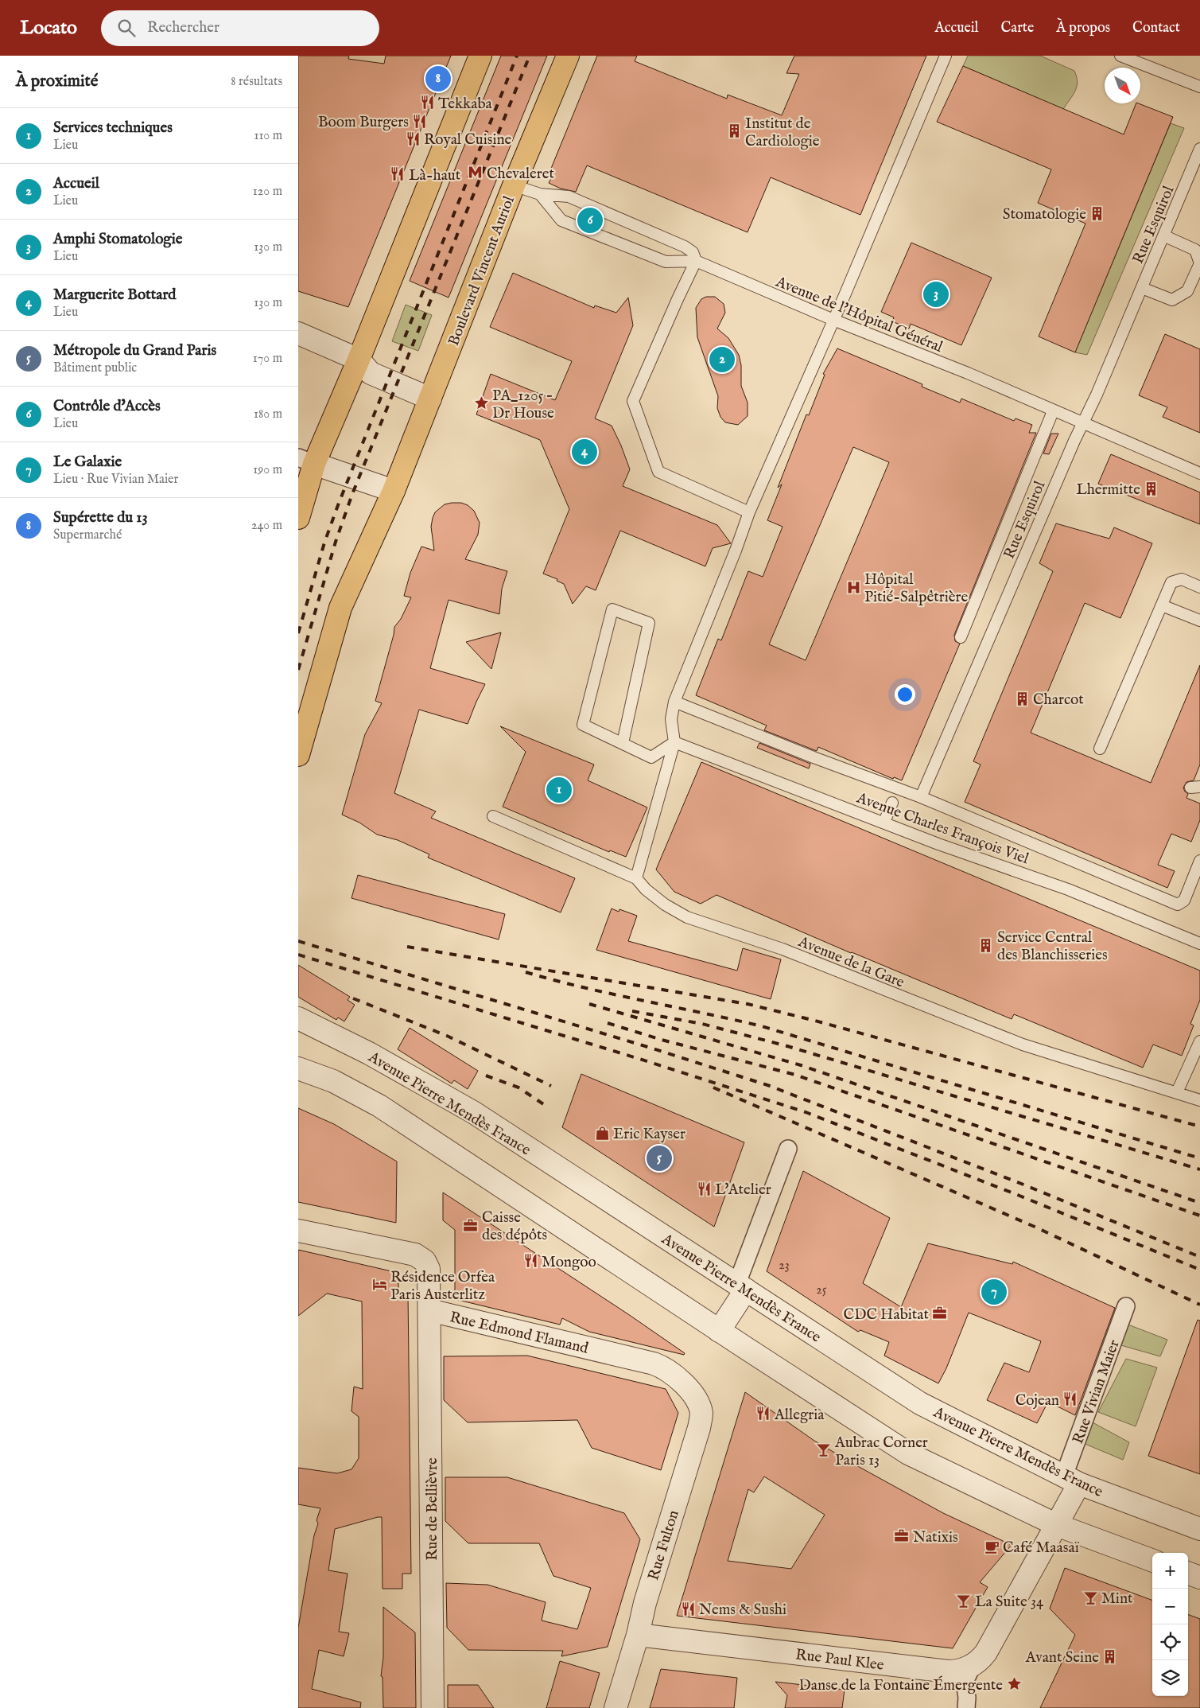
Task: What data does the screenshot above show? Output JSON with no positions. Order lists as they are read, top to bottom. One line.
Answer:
{"streets":{"main road":["Boulevard Vincent Auriol"],"street":["Avenue Pierre Mendès France","Rue Edmond Flamand","Rue Vivian Maier","Rue de Bellièvre","Rue Fulton","Rue Paul Klee"],"lane":["Rue Esquirol","Avenue de l'Hôpital Général","Avenue Charles François Viel","Avenue de la Gare"]},"crossings":[["Rue Esquirol","Avenue de l'Hôpital Général"],["Avenue Pierre Mendès France","Rue Vivian Maier"],["Avenue Pierre Mendès France","Rue Paul Klee"],["Rue Edmond Flamand","Rue de Bellièvre"],["Rue Edmond Flamand","Rue Fulton"],["Rue Vivian Maier","Rue Paul Klee"],["Rue Fulton","Rue Paul Klee"]],"places":{"restaurant":["Tekkaba","Boom Burgers","Royal Cuisine","Là-haut","L'Atelier","Mongoo","Cojean","Allegria","Nems & Sushi"],"building":["Institut de Cardiologie","Stomatologie","Lhermitte","Charcot","Service Central des Blanchisseries","Avant Seine"],"metro station":["Chevaleret"],"place":["PA_1205 – Dr House","Danse de la Fontaine Émergente"],"hospital":["Hôpital Pitié-Salpêtrière"],"shop":["Eric Kayser"],"office":["Caisse des dépôts","CDC Habitat","Natixis"],"hotel":["Résidence Orfea Paris Austerlitz"],"bar":["Aubrac Corner Paris 13","Mint","La Suite 34"],"cafe":["Café Maasaï"]},"house_numbers":["23","25"],"north":"bottom right","page":{"header":"Locato","search":"Rechercher","nav":["Accueil","Carte","À propos","Contact"],"heading":["À proximité","8 résultats"],"pins":["8","6","3","2","4","1","5","7"],"list":[{"mark":"1","name":"Services techniques","note":"Lieu","value":"110 m"},{"mark":"2","name":"Accueil","note":"Lieu","value":"120 m"},{"mark":"3","name":"Amphi Stomatologie","note":"Lieu","value":"130 m"},{"mark":"4","name":"Marguerite Bottard","note":"Lieu","value":"130 m"},{"mark":"5","name":"Métropole du Grand Paris","note":"Bâtiment public","value":"170 m"},{"mark":"6","name":"Contrôle d'Accès","note":"Lieu","value":"180 m"},{"mark":"7","name":"Le Galaxie","note":"Lieu · Rue Vivian Maier","value":"190 m"},{"mark":"8","name":"Supérette du 13","note":"Supermarché","value":"240 m"}],"map_buttons":["+","−"]}}
